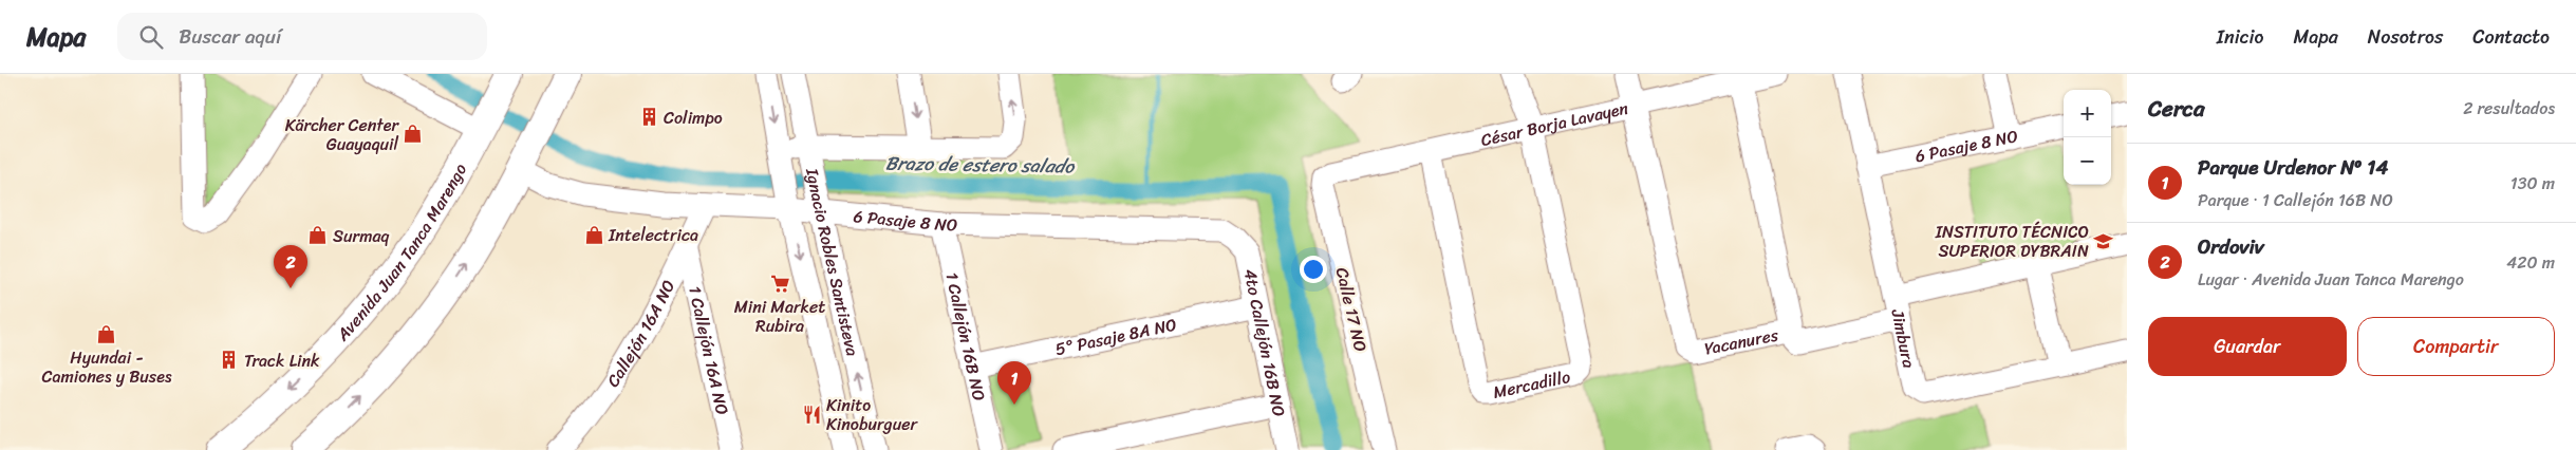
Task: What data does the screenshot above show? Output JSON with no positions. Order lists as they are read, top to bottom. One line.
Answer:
{"streets":{"main road":["Avenida Juan Tanca Marengo"],"street":["César Borja Lavayen","6 Pasaje 8 NO","Ignacio Robles Santisteva","Calle 17 NO","Callejón 16A NO","5° Pasaje 8A NO","1 Callejón 16B NO","Jimbura","Yacanures","4to Callejón 16B NO","1 Callejón 16A NO","Mercadillo"]},"crossings":[["César Borja Lavayen","Calle 17 NO"],["César Borja Lavayen","Yacanures"],["César Borja Lavayen","Mercadillo"],["6 Pasaje 8 NO","Ignacio Robles Santisteva"],["6 Pasaje 8 NO","Callejón 16A NO"],["6 Pasaje 8 NO","1 Callejón 16B NO"],["6 Pasaje 8 NO","Jimbura"],["6 Pasaje 8 NO","4to Callejón 16B NO"],["Callejón 16A NO","1 Callejón 16A NO"],["5° Pasaje 8A NO","1 Callejón 16B NO"],["5° Pasaje 8A NO","4to Callejón 16B NO"]],"water":["Brazo de estero salado"],"places":{"building":["Colimpo","Track Link"],"shop":["Kärcher Center Guayaquil","Intelectrica","Surmaq","Hyundai - Camiones y Buses"],"school or university":["INSTITUTO TÉCNICO SUPERIOR DYBRAIN"],"supermarket":["Mini Market Rubira"],"restaurant":["Kinito Kinoburguer"]},"page":{"header":"Mapa","search":"Buscar aquí","nav":["Inicio","Mapa","Nosotros","Contacto"],"heading":["Cerca","2 resultados"],"map_buttons":["+","−"],"list":[{"mark":"1","name":"Parque Urdenor Nº 14","note":"Parque · 1 Callejón 16B NO","value":"130 m"},{"mark":"2","name":"Ordoviv","note":"Lugar · Avenida Juan Tanca Marengo","value":"420 m"}],"pins":["2","1"],"buttons":["Guardar","Compartir"]}}
